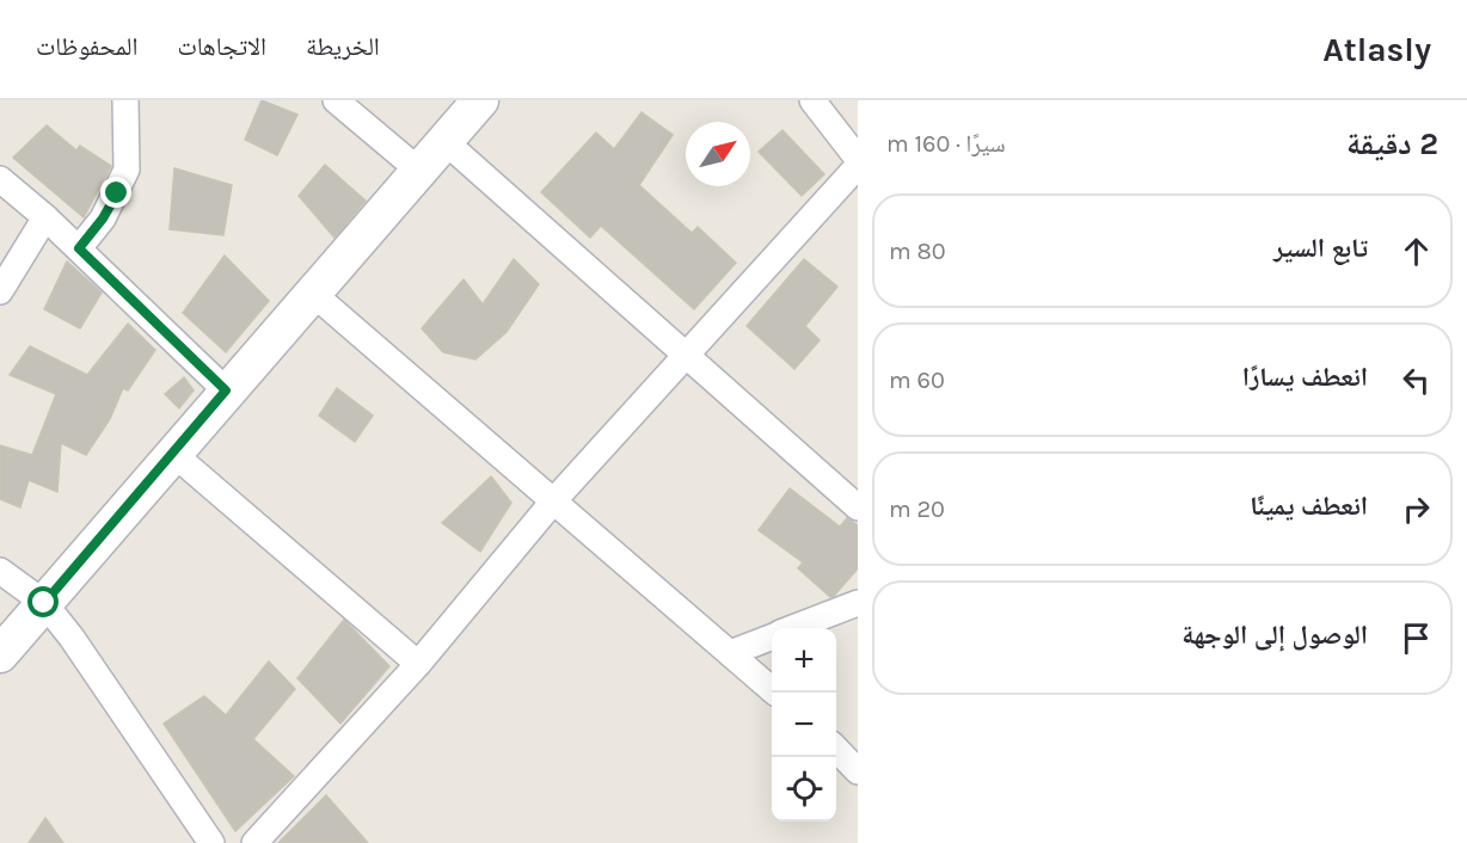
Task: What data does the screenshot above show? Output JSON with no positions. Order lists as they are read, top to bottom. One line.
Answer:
{"north":"top right","page":{"header":"Atlasly","nav":["الخريطة","الاتجاهات","المحفوظات"],"heading":["2 دقيقة","سيرًا · 160 m"],"list":[["تابع السير","80 m"],["انعطف يسارًا","60 m"],["انعطف يمينًا","20 m"],"الوصول إلى الوجهة"],"map_buttons":["+","−"]}}
